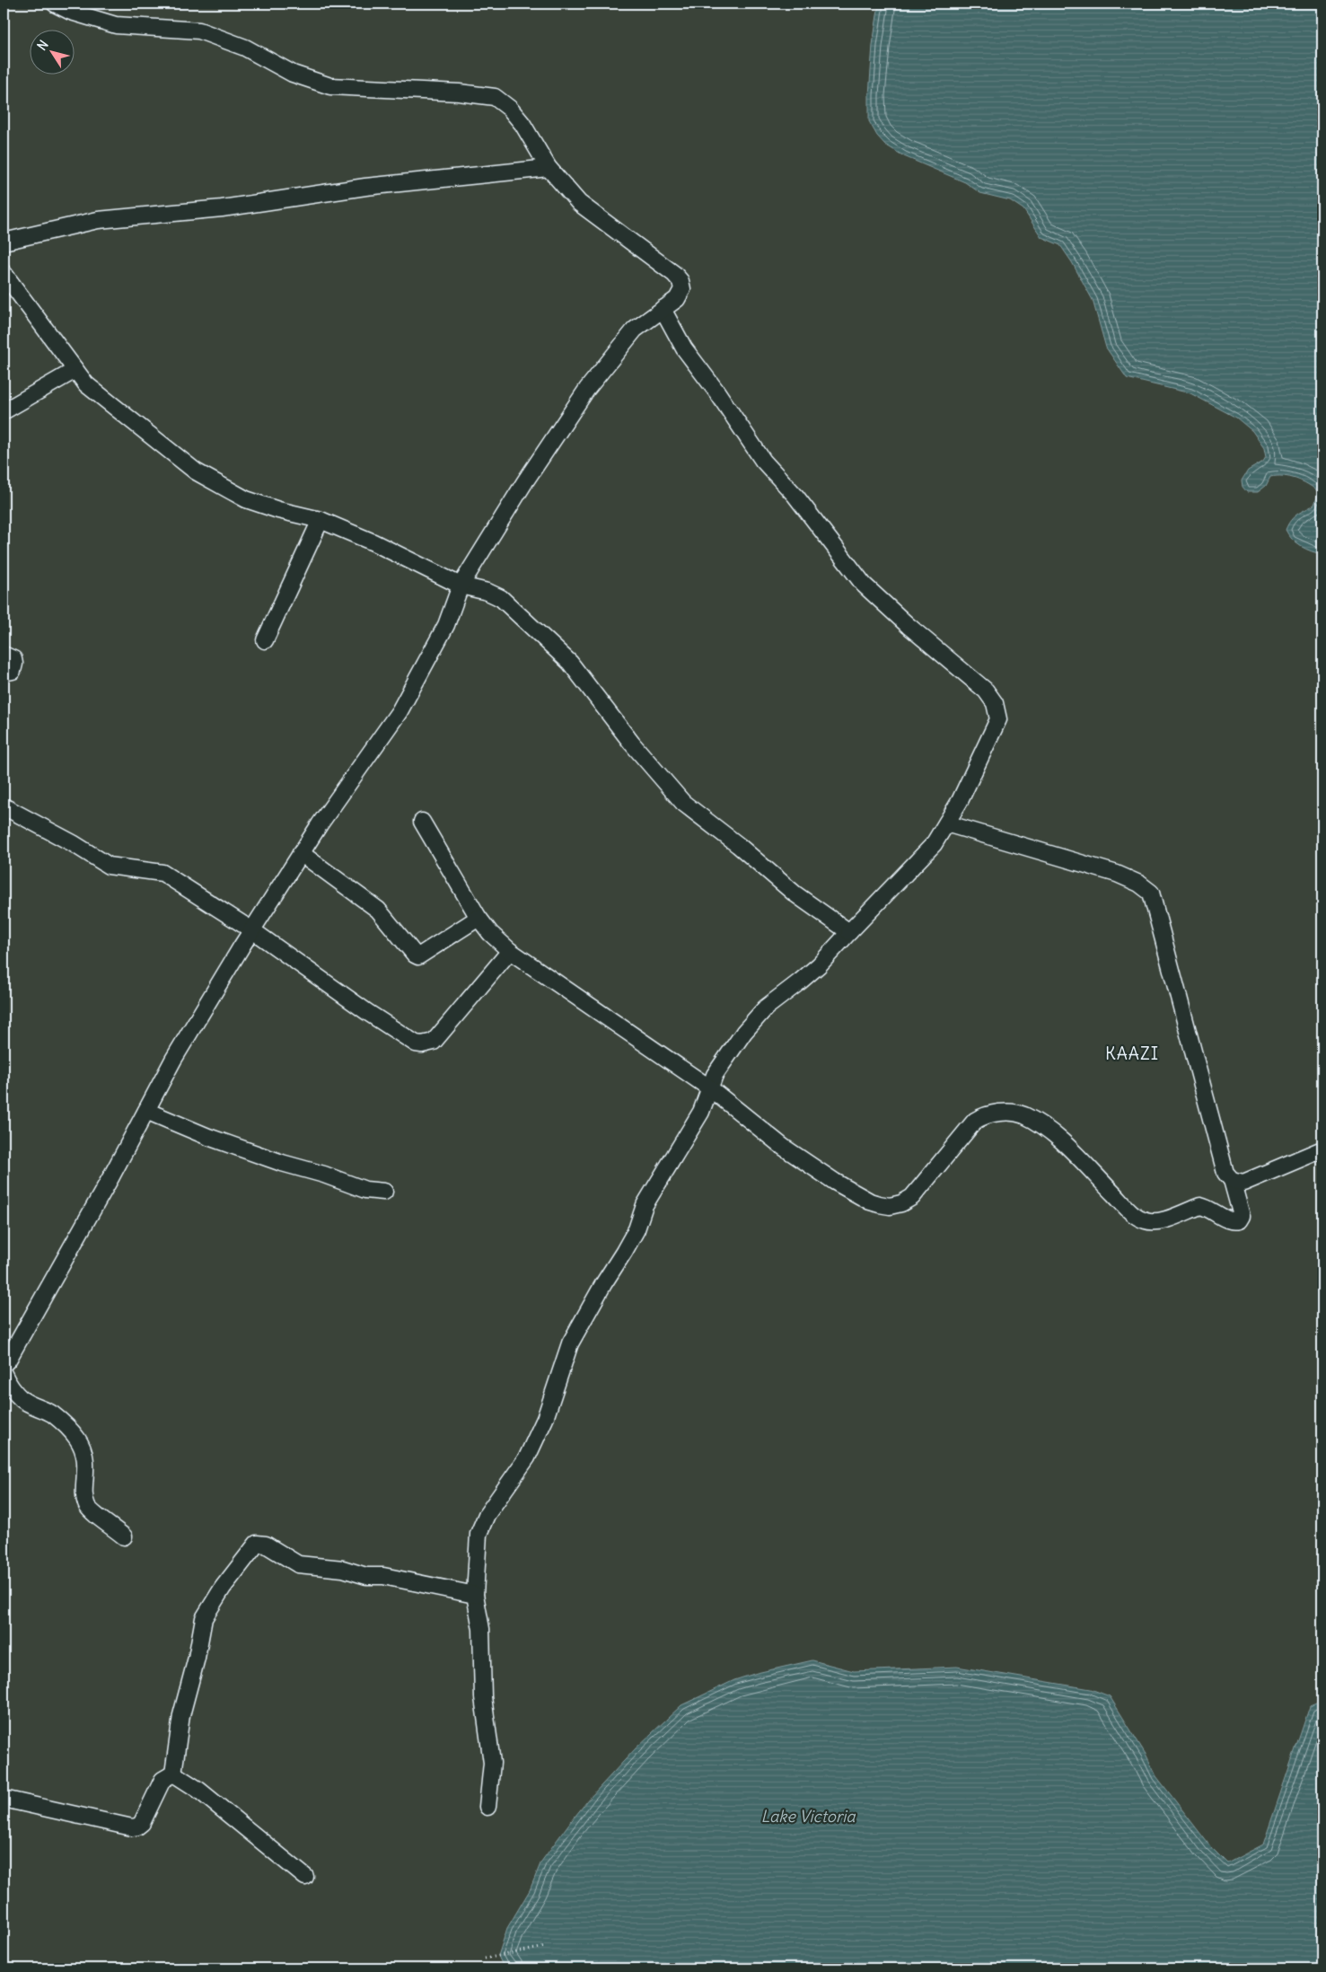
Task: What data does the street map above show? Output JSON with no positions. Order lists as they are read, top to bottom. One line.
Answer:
{"districts":["KAAZI"],"water":["Lake Victoria"],"north":"top left"}
